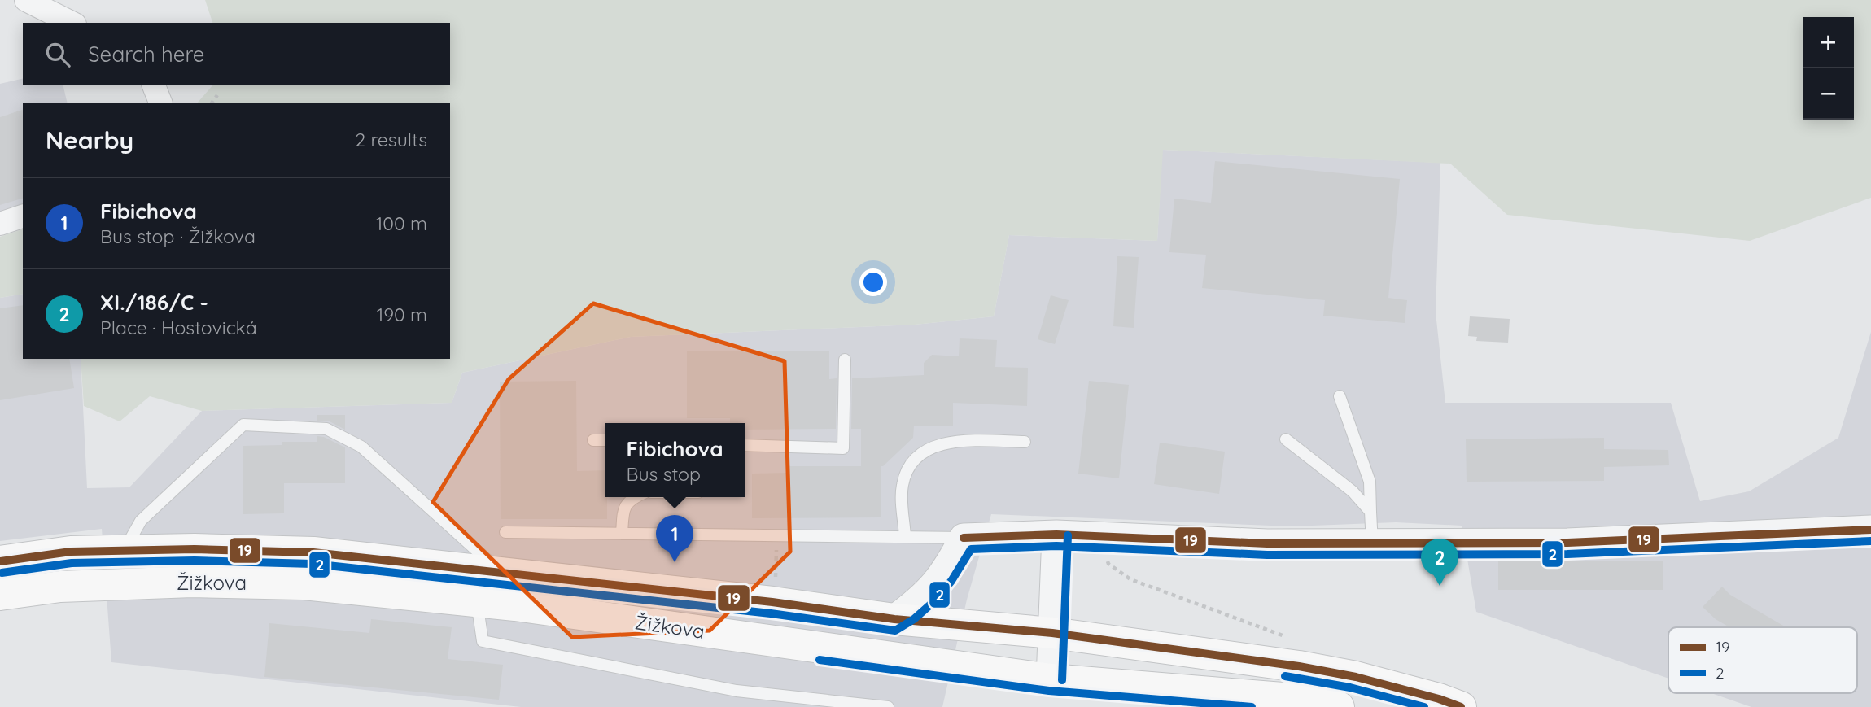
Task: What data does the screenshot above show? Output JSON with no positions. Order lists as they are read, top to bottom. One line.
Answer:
{"streets":{"main road":["Žižkova"]},"lines":["transit line 19","transit line 2"],"legend":["19","2"],"page":{"map_buttons":["+","−"],"search":"Search here","heading":["Nearby","2 results"],"list":[{"mark":"1","name":"Fibichova","note":"Bus stop · Žižkova","value":"100 m"},{"mark":"2","name":"XI./186/C -","note":"Place · Hostovická","value":"190 m"}],"popup":["Fibichova","Bus stop"],"pins":["1","2"]}}
